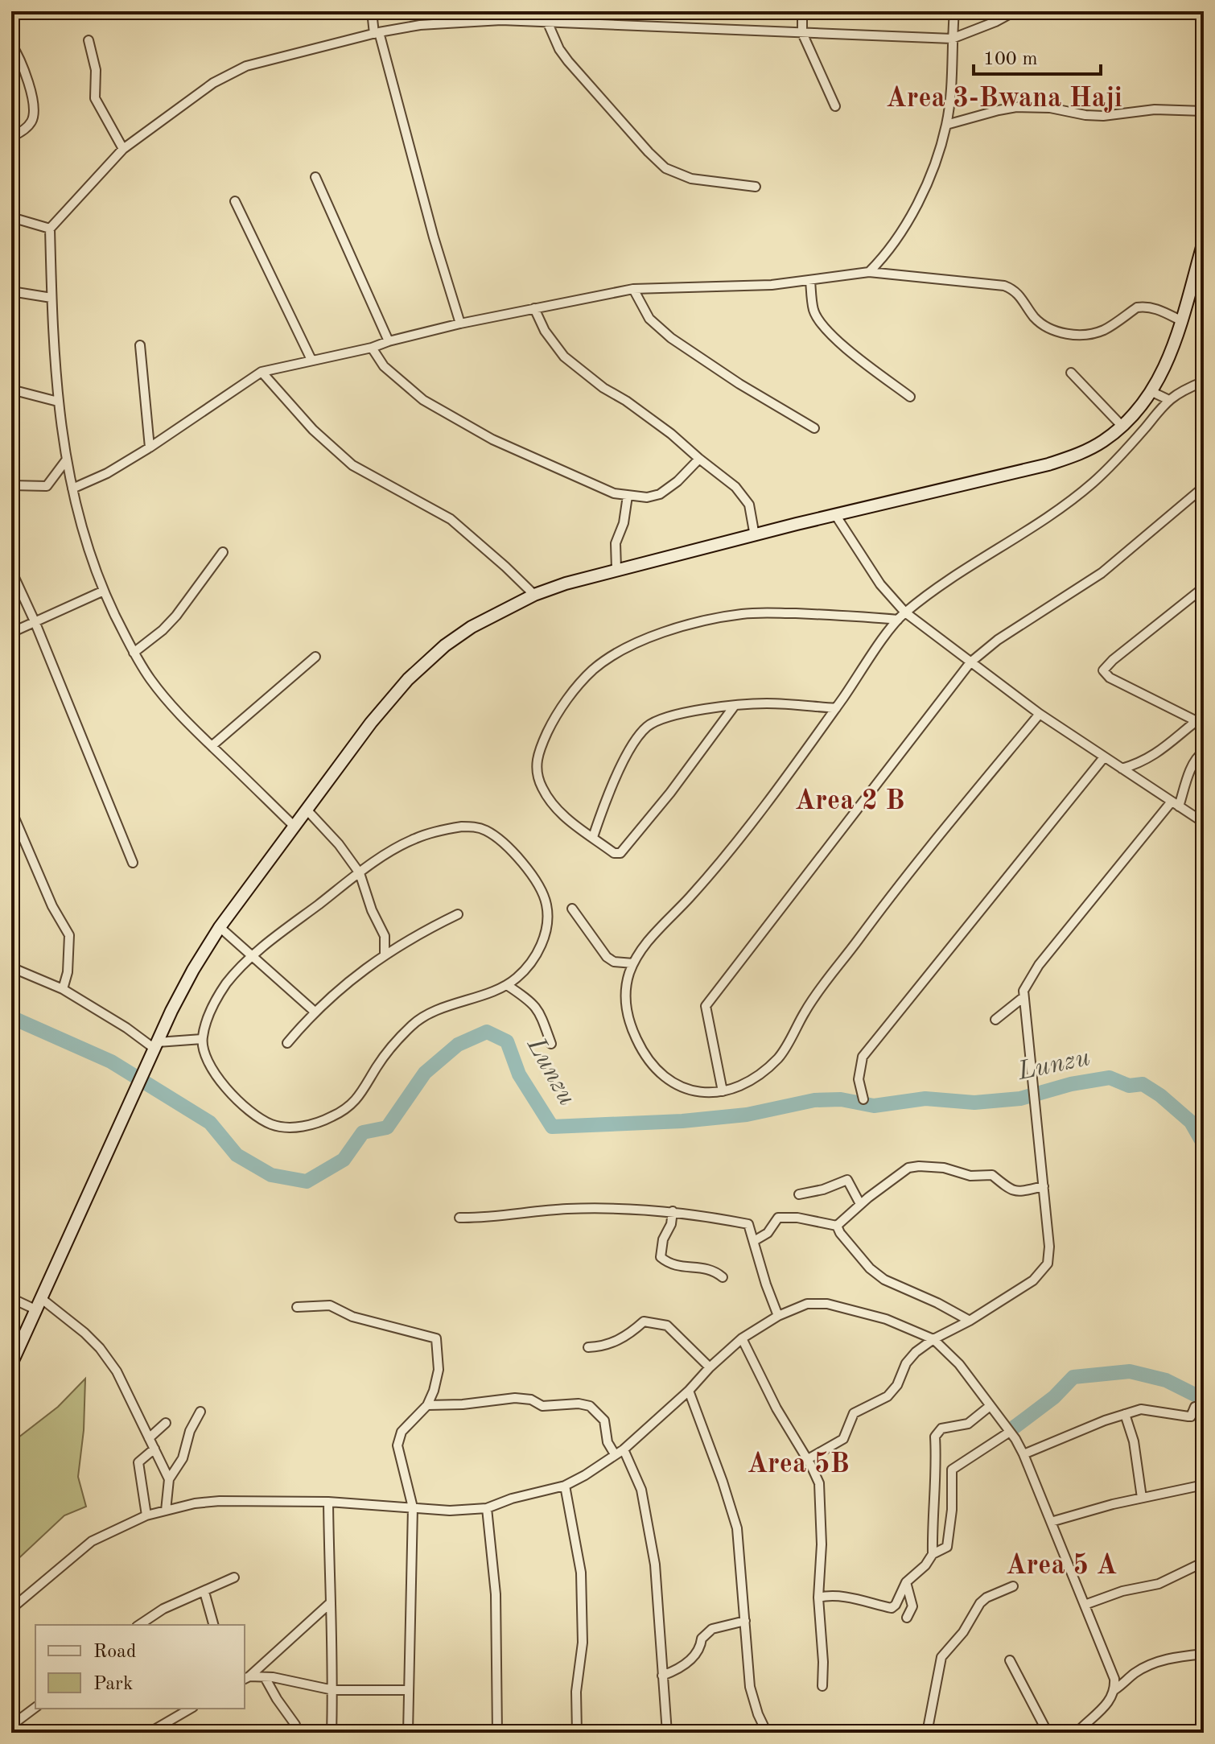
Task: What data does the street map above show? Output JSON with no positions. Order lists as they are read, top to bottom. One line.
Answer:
{"districts":["Area 3-Bwana Haji","Area 2 B","Area 5B","Area 5 A"],"water":["Lunzu"],"legend":["Road","Park"],"scale_bar":"100 m"}
